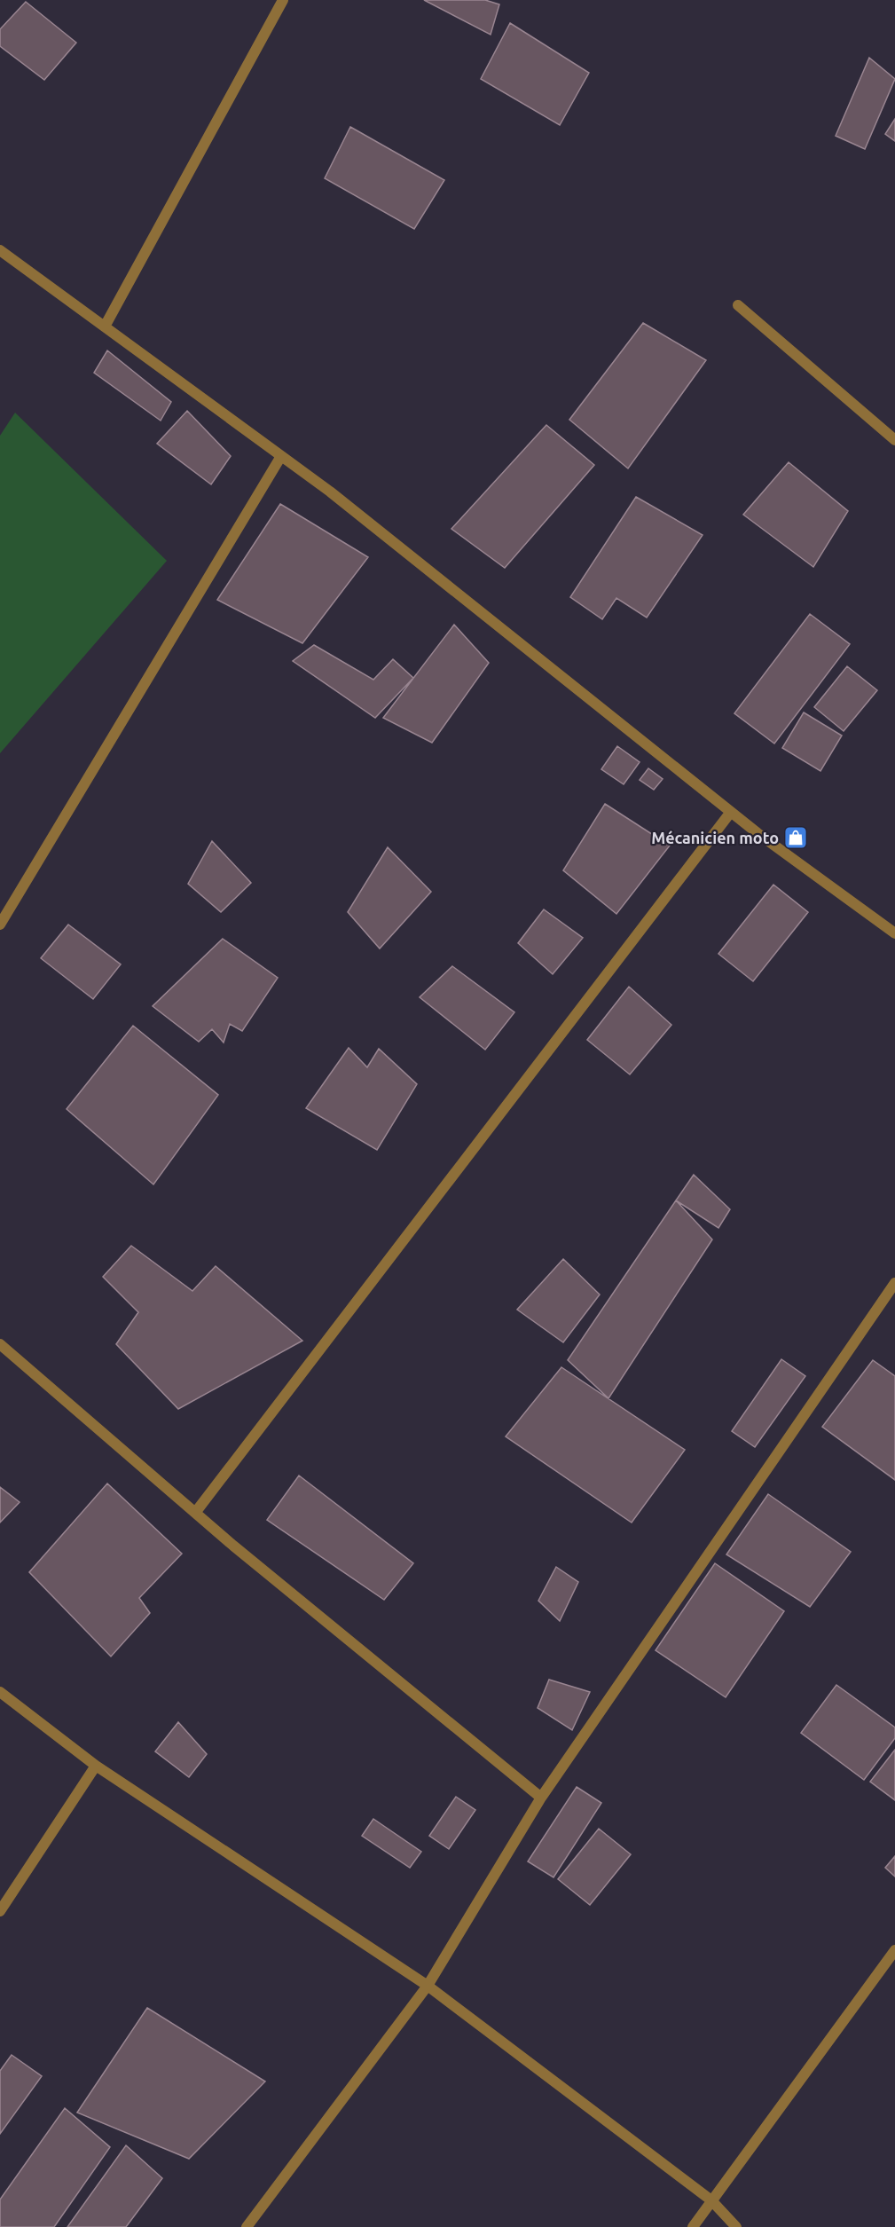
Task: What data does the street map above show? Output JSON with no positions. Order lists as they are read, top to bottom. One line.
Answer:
{"places":{"shop":["Mécanicien moto"]}}
